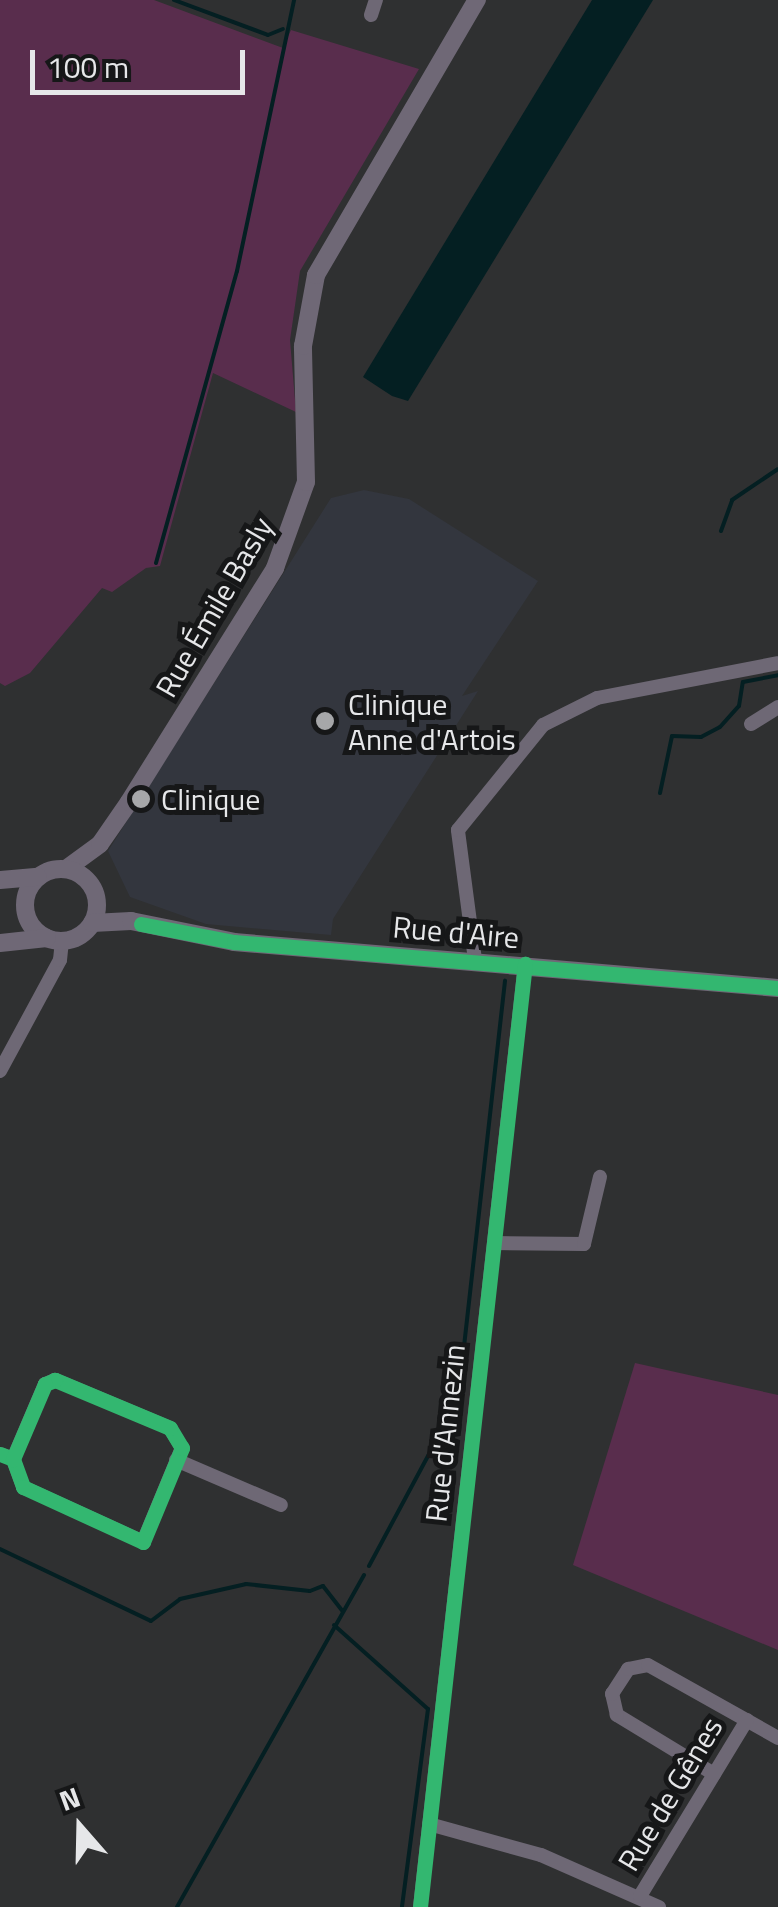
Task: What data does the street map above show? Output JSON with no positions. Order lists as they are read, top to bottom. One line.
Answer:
{"streets":{"main road":["Rue Émile Basly","Rue d'Aire"],"street":["Rue d'Annezin","Rue de Gênes"]},"crossings":[["Rue Émile Basly","Rue d'Aire"],["Rue d'Aire","Rue d'Annezin"]],"places":["Clinique Anne d'Artois","Clinique"],"scale_bar":"100 m","north":"top"}
